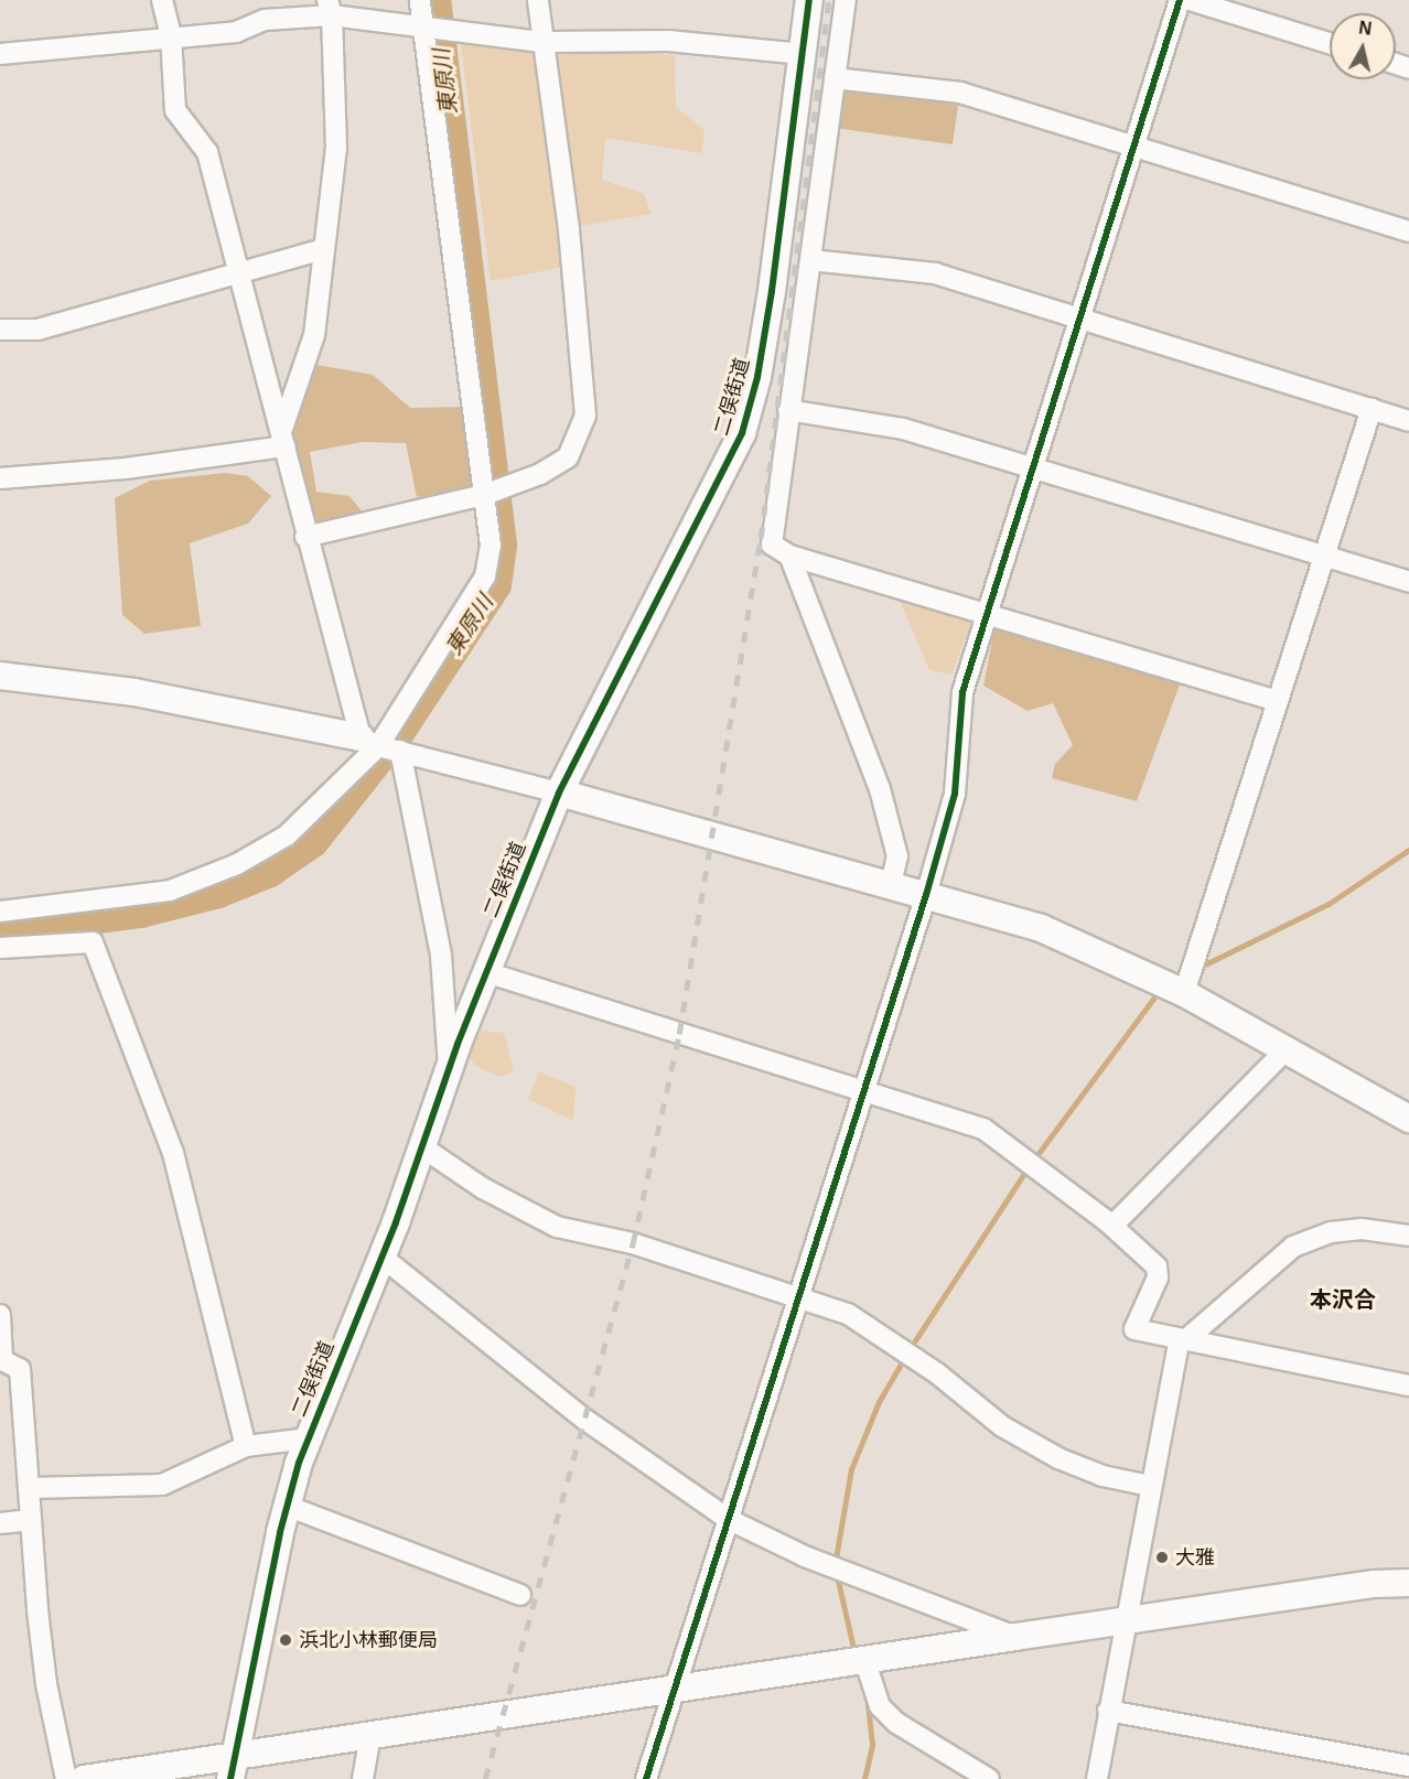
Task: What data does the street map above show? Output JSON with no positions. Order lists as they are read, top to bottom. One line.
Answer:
{"streets":{"street":["二俣街道"]},"districts":["本沢合"],"water":["東原川"],"places":["大雅","浜北小林郵便局"],"north":"top"}
